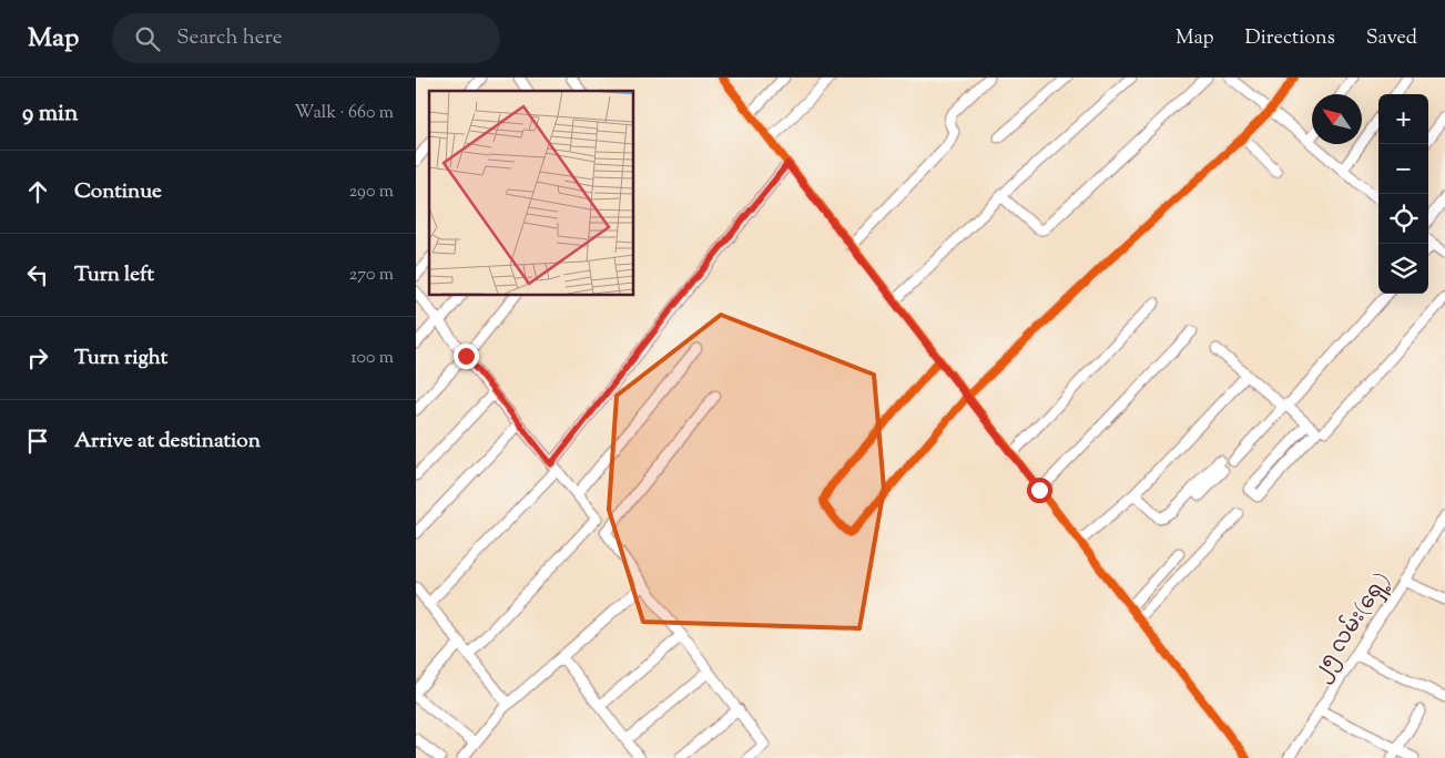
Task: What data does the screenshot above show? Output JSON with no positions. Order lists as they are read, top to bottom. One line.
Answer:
{"streets":{"street":["၂၅ လမ်း(ရှေ့)"]},"north":"top left","page":{"header":"Map","search":"Search here","nav":["Map","Directions","Saved"],"heading":["9 min","Walk · 660 m"],"map_buttons":["+","−"],"list":[["Continue","290 m"],["Turn left","270 m"],["Turn right","100 m"],"Arrive at destination"]}}
